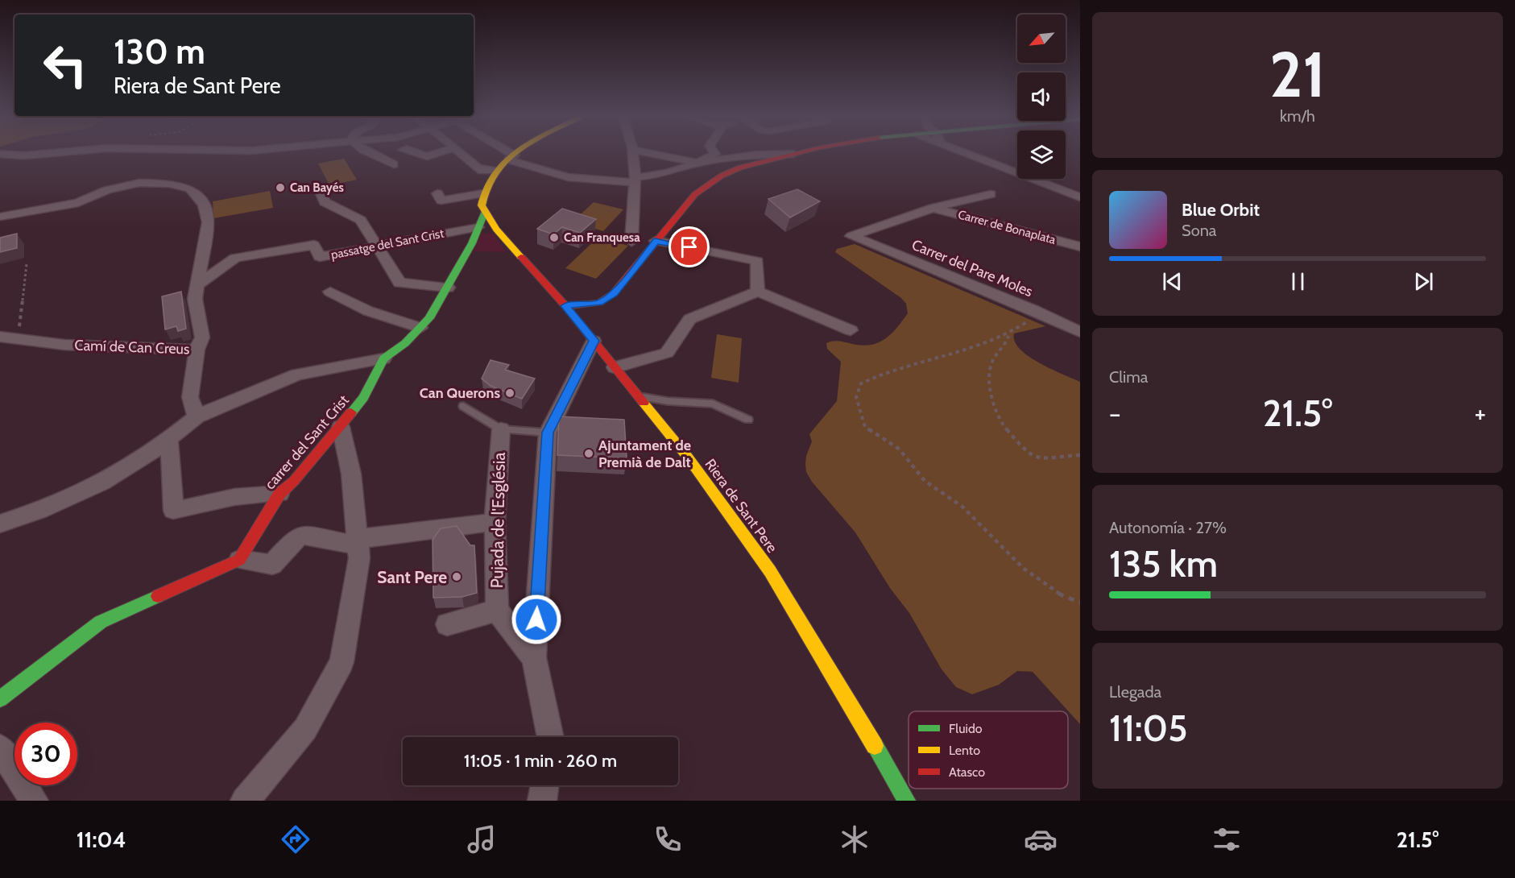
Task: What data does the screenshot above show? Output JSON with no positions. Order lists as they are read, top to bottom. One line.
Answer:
{"streets":{"street":["Carrer de Bonaplata","passatge del Sant Crist","Carrer del Pare Moles","Camí de Can Creus","carrer del Sant Crist","Riera de Sant Pere","Pujada de l'Església"]},"crossings":[["Carrer de Bonaplata","Carrer del Pare Moles"],["passatge del Sant Crist","carrer del Sant Crist"],["carrer del Sant Crist","Riera de Sant Pere"]],"places":["Can Bayés","Can Franquesa","Can Querons","Ajuntament de Premià de Dalt","Sant Pere"],"legend":["Fluido","Lento","Atasco"],"north":"bottom left","page":{"tile":[["21","km/h"],"Clima",["Autonomía · 27%","135 km"],["Llegada","11:05"]],"turn":["130 m","Riera de Sant Pere"],"song":["Blue Orbit","Sona"],"heat":["−","21.5°","+"],"limit":"30","trip":"11:05 · 1 min · 260 m","tabs":["11:04","21.5°"]}}
